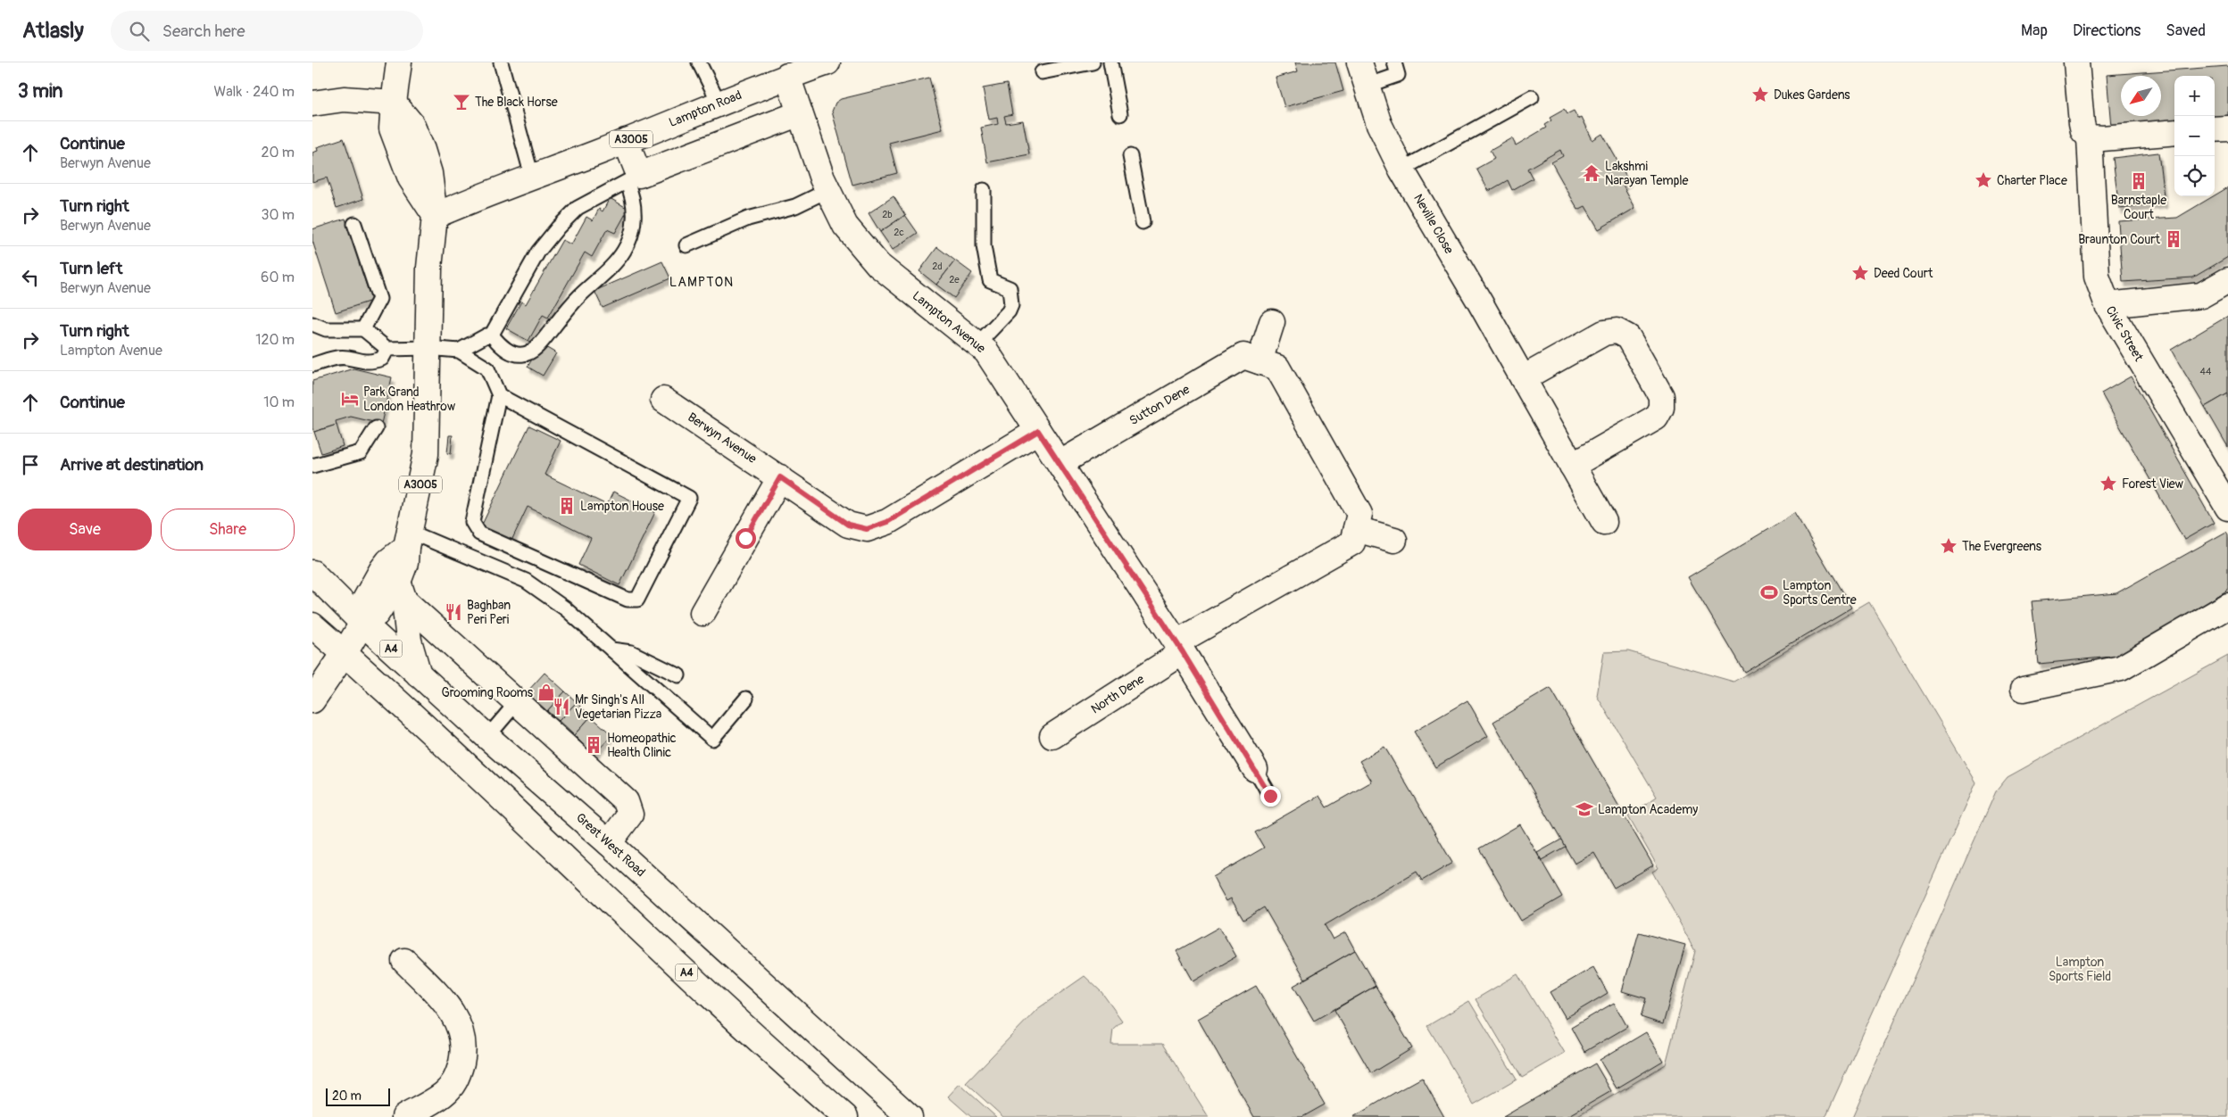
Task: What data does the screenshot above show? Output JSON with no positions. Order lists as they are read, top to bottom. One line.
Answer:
{"streets":{"main road":["Lampton Road","A3005","Neville Close","Lampton Avenue","Civic Street","Sutton Dene","Berwyn Avenue","A4","North Dene","Great West Road"]},"crossings":[["Lampton Road","A3005"],["Lampton Road","Lampton Avenue"],["A3005","A4"],["A3005","Great West Road"],["Lampton Avenue","Sutton Dene"],["Lampton Avenue","Berwyn Avenue"],["Lampton Avenue","North Dene"]],"districts":["LAMPTON"],"parks":["Lampton Sports Field"],"places":{"place":["Dukes Gardens","Charter Place","Deed Court","Forest View","The Evergreens"],"bar":["The Black Horse"],"temple":["Lakshmi Narayan Temple"],"building":["Barnstaple Court","Braunton Court","Lampton House","Homeopathic Health Clinic"],"hotel":["Park Grand London Heathrow"],"sports":["Lampton Sports Centre"],"restaurant":["Baghban Peri Peri","Mr Singh's All Vegetarian Pizza"],"shop":["Grooming Rooms"],"school or university":["Lampton Academy"]},"house_numbers":["2b","2c","2d","2e","44"],"scale_bar":"20 m","north":"bottom left","page":{"header":"Atlasly","search":"Search here","nav":["Map","Directions","Saved"],"heading":["3 min","Walk · 240 m"],"map_buttons":["+","−"],"list":[["Continue","Berwyn Avenue","20 m"],["Turn right","Berwyn Avenue","30 m"],["Turn left","Berwyn Avenue","60 m"],["Turn right","Lampton Avenue","120 m"],["Continue","10 m"],"Arrive at destination"],"buttons":["Save","Share"],"scale":"20 m"}}
